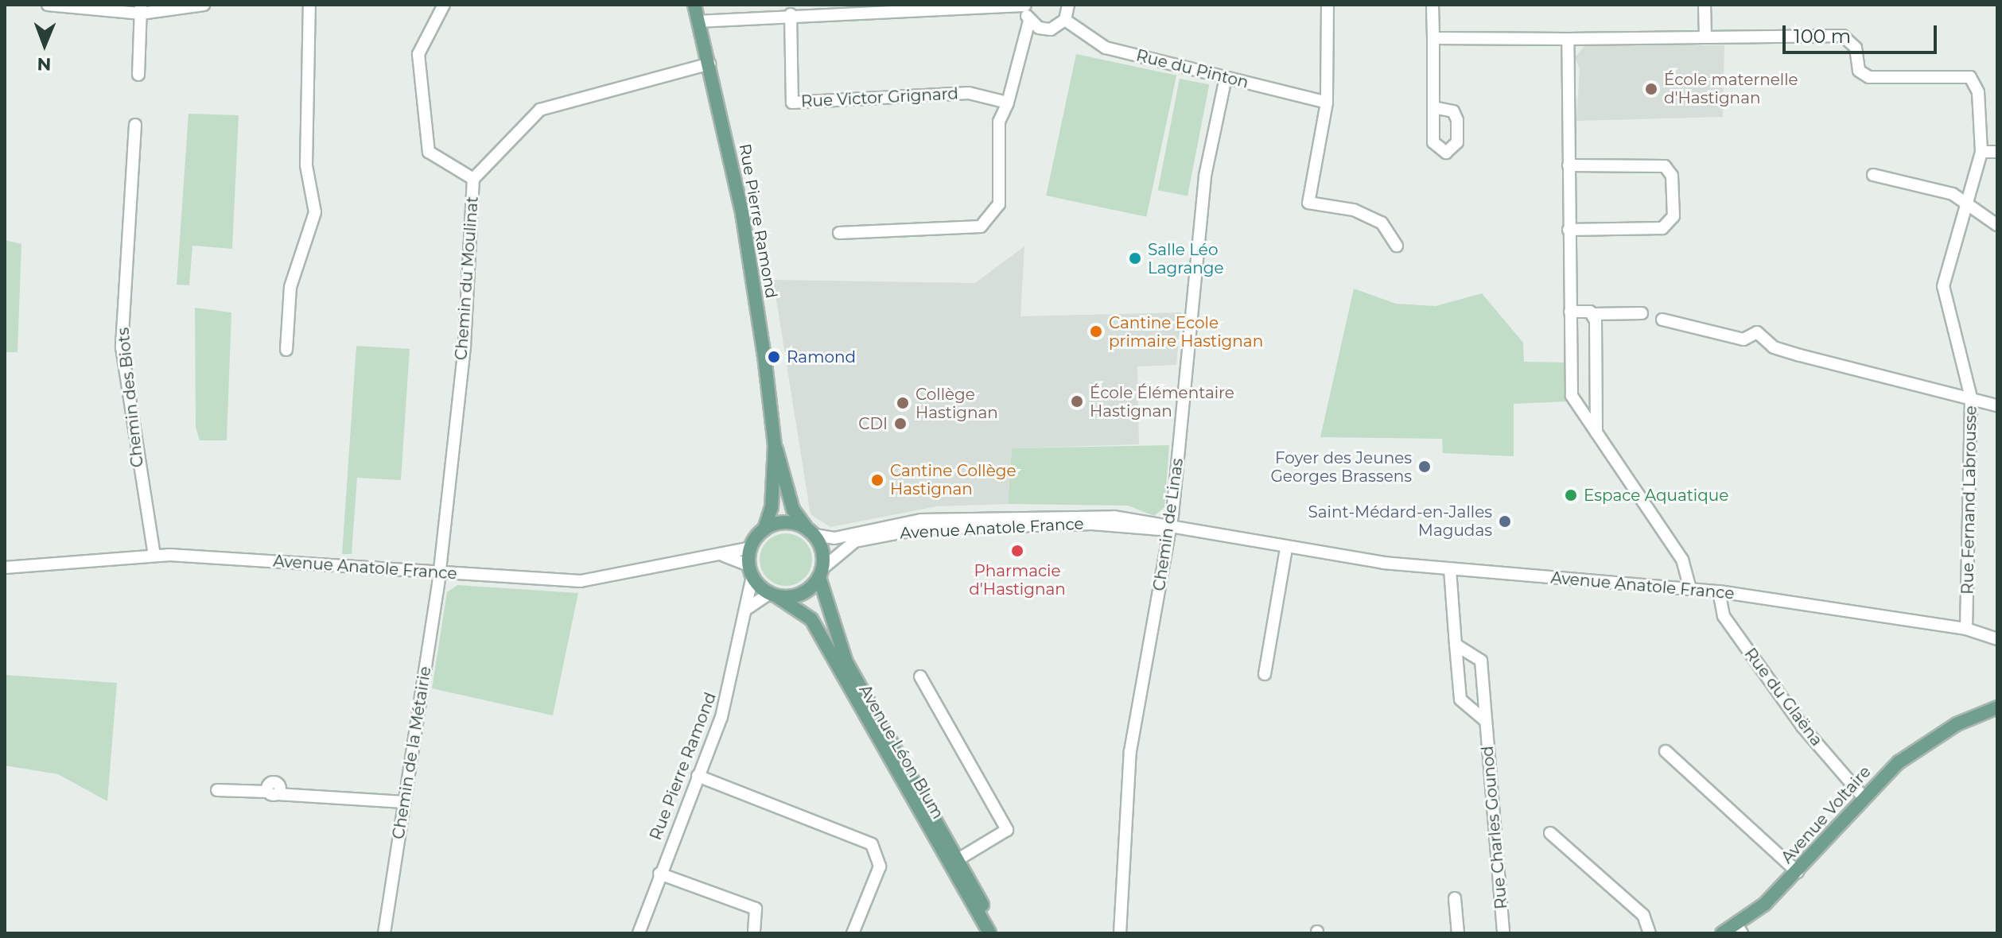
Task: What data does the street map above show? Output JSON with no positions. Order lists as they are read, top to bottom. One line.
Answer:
{"streets":{"main road":["Rue Pierre Ramond","Avenue Léon Blum","Avenue Voltaire"],"street":["Rue du Pinton","Rue Victor Grignard","Chemin du Moulinat","Chemin des Biots","Rue Fernand Labrousse","Chemin de Linas","Avenue Anatole France","Rue du Glaëna","Chemin de la Métairie","Rue Charles Gounod"]},"crossings":[["Rue du Pinton","Chemin de Linas"],["Rue Pierre Ramond","Chemin du Moulinat"],["Rue Pierre Ramond","Avenue Anatole France"],["Rue Pierre Ramond","Avenue Léon Blum"],["Chemin du Moulinat","Avenue Anatole France"],["Chemin du Moulinat","Chemin de la Métairie"],["Chemin des Biots","Avenue Anatole France"],["Rue Fernand Labrousse","Avenue Anatole France"],["Chemin de Linas","Avenue Anatole France"],["Avenue Anatole France","Rue du Glaëna"],["Avenue Anatole France","Avenue Léon Blum"],["Avenue Anatole France","Chemin de la Métairie"],["Rue du Glaëna","Avenue Voltaire"]],"places":["École maternelle d'Hastignan","Salle Léo Lagrange","Cantine Ecole primaire Hastignan","Ramond","École Élémentaire Hastignan","Collège Hastignan","CDI","Foyer des Jeunes Georges Brassens","Cantine Collège Hastignan","Espace Aquatique","Saint-Médard-en-Jalles Magudas","Pharmacie d'Hastignan"],"scale_bar":"100 m","north":"bottom"}
